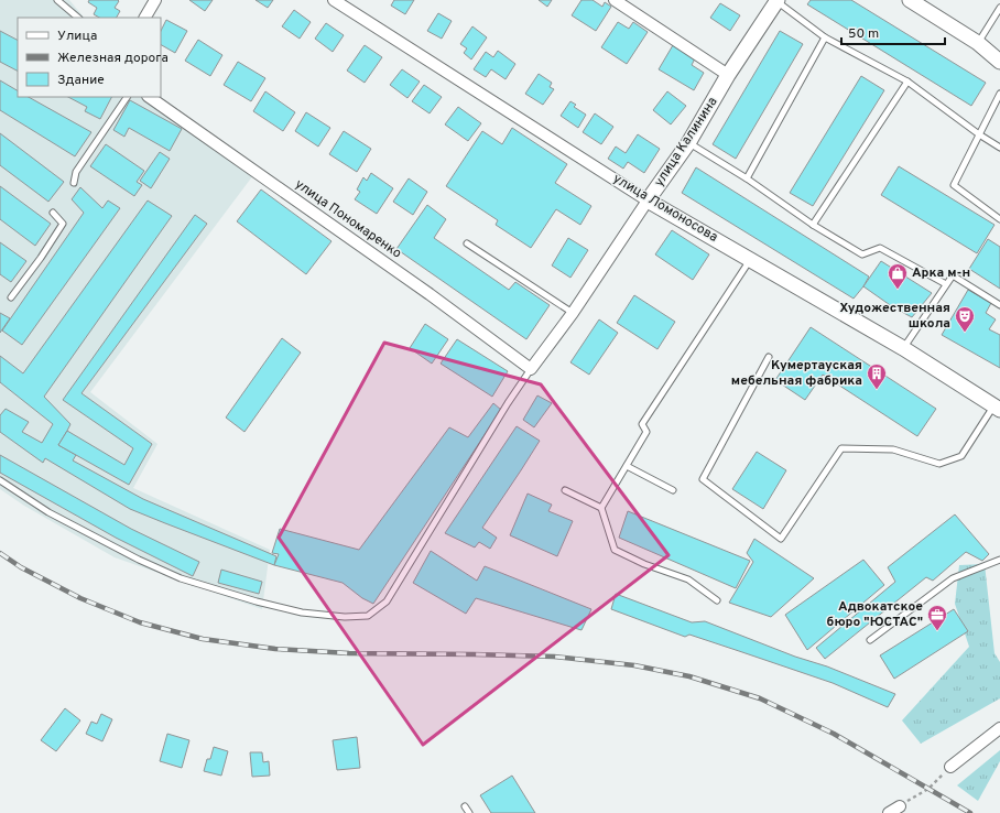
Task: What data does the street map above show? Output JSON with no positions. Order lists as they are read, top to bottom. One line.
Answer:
{"streets":{"street":["улица Калинина","улица Ломоносова","улица Пономаренко"]},"crossings":[["улица Калинина","улица Ломоносова"],["улица Калинина","улица Пономаренко"]],"places":{"shop":["Арка м-н"],"theatre":["Художественная школа"],"building":["Кумертауская мебельная фабрика"],"office":["Адвокатское бюро \"ЮСТАС\""]},"legend":["Улица","Железная дорога","Здание"],"scale_bar":"50 m"}
